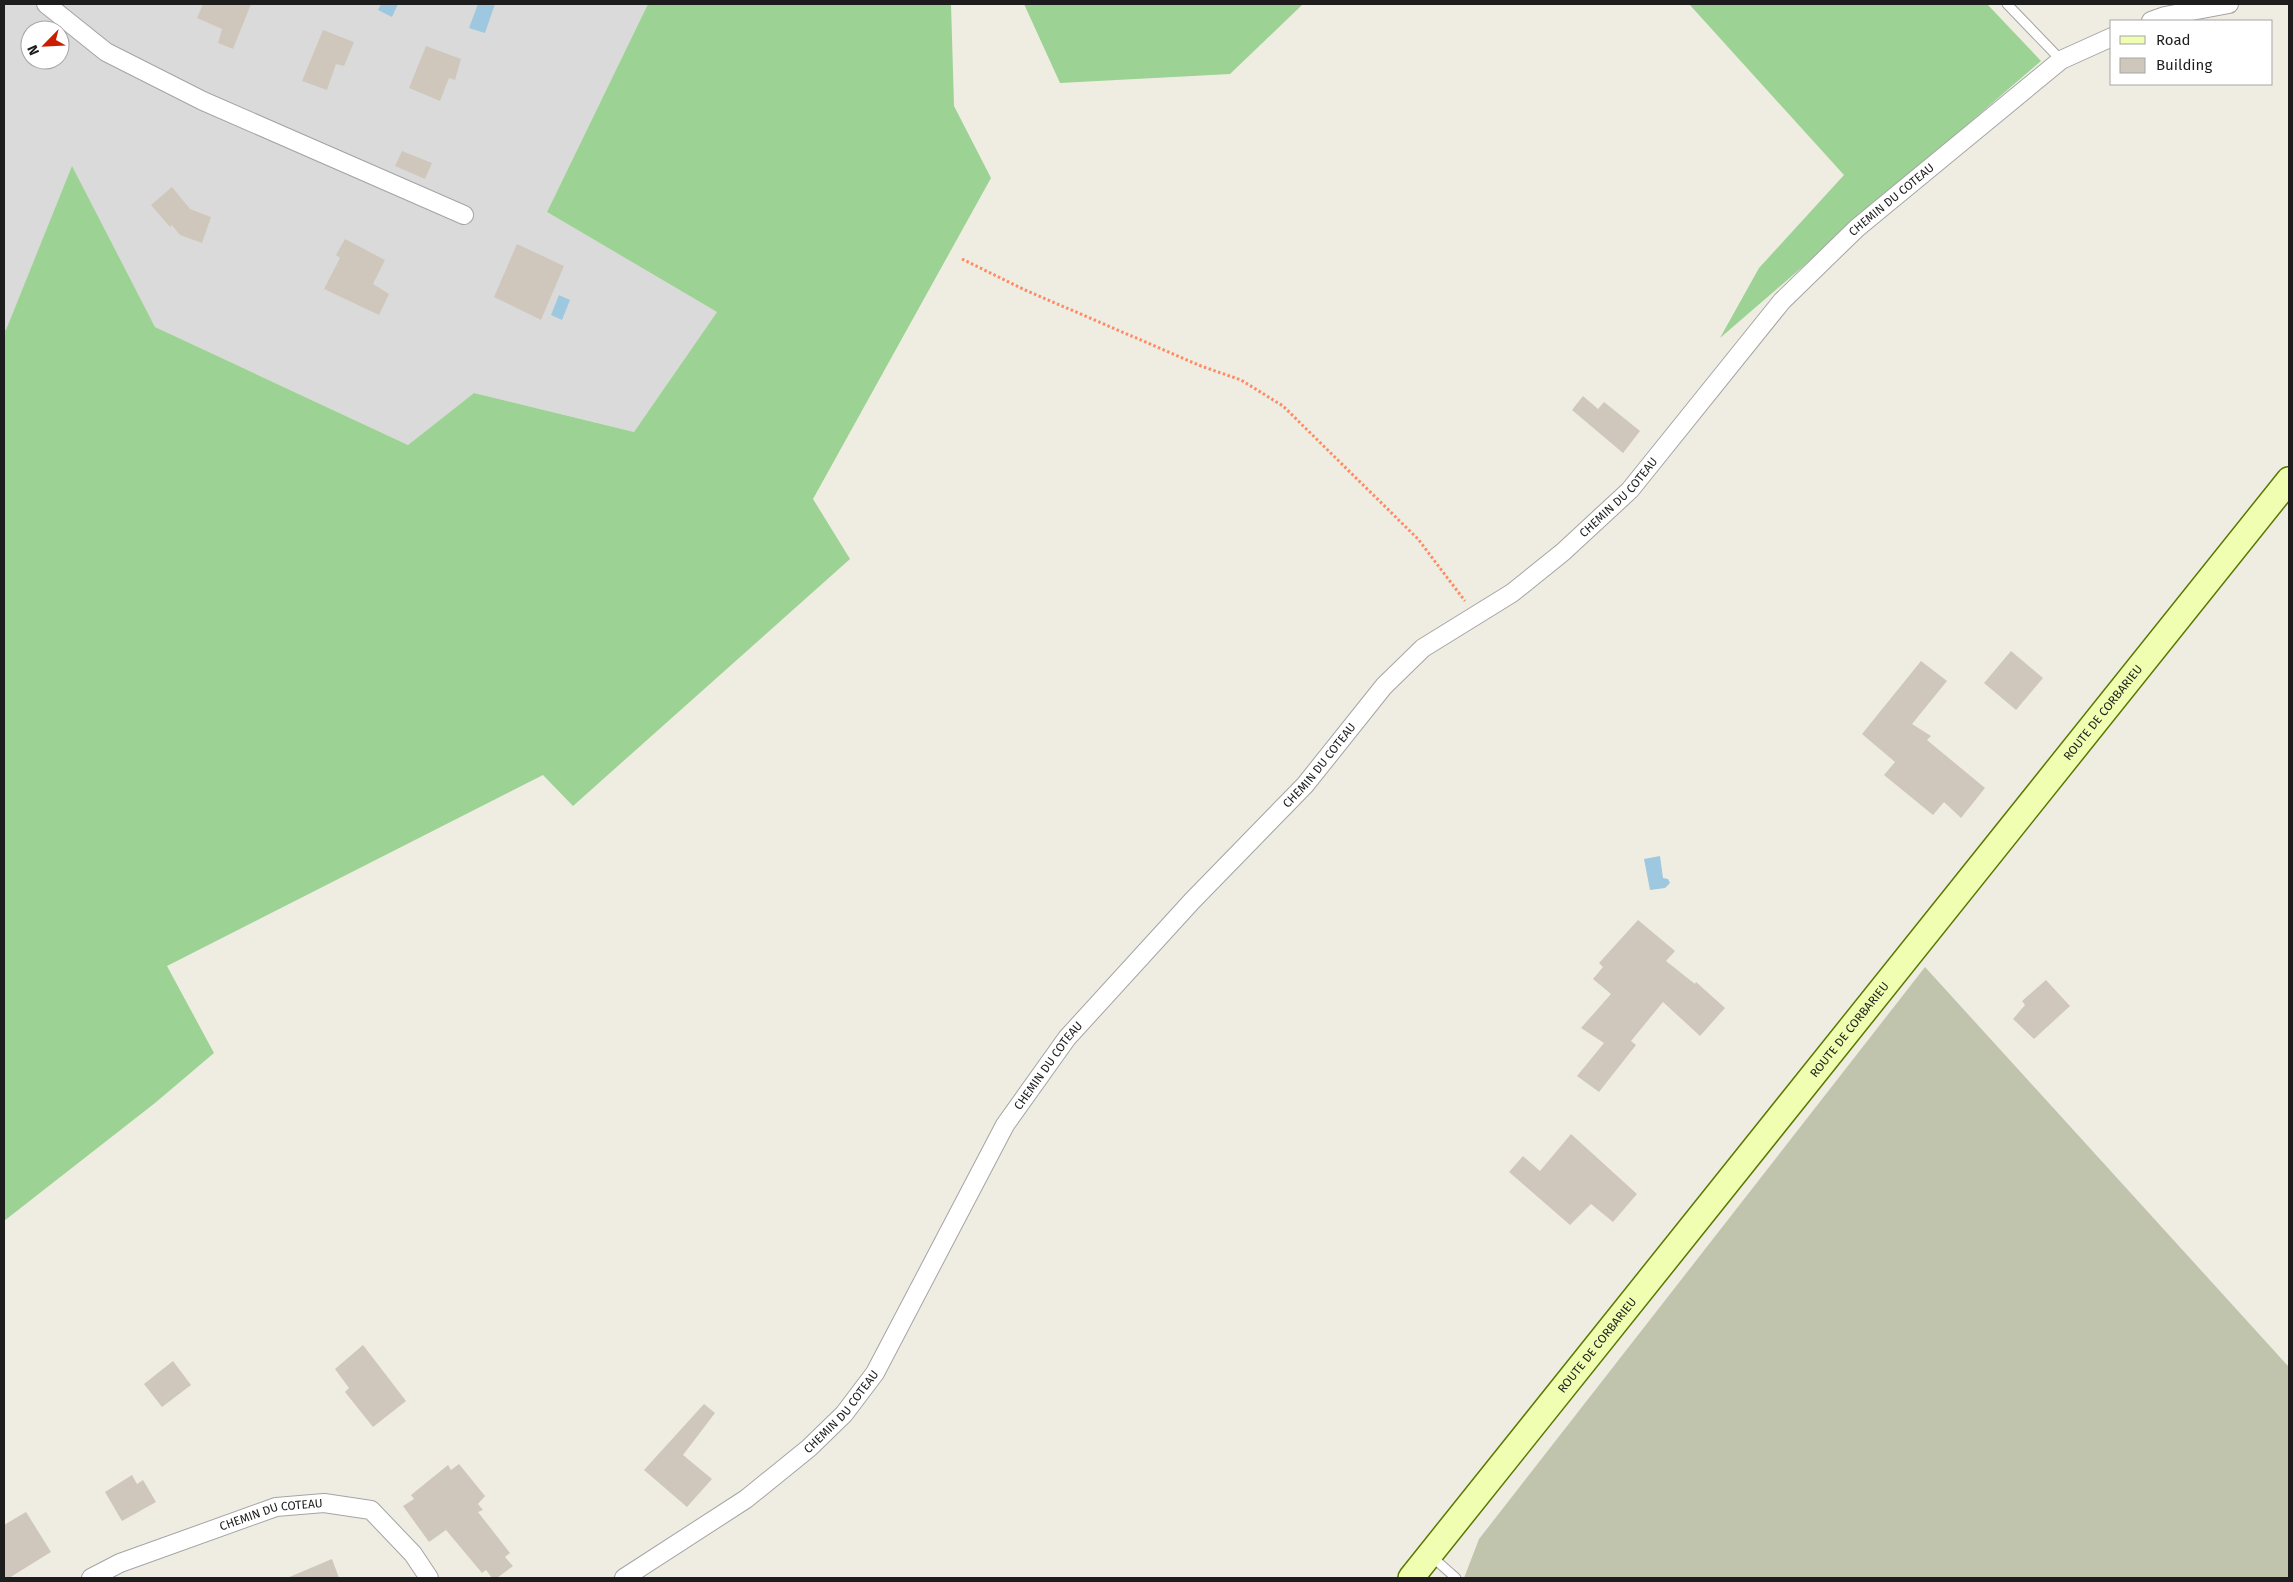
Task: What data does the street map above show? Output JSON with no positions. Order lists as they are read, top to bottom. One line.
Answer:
{"streets":{"main road":["ROUTE DE CORBARIEU"],"street":["CHEMIN DU COTEAU"]},"legend":["Road","Building"],"north":"bottom left"}
